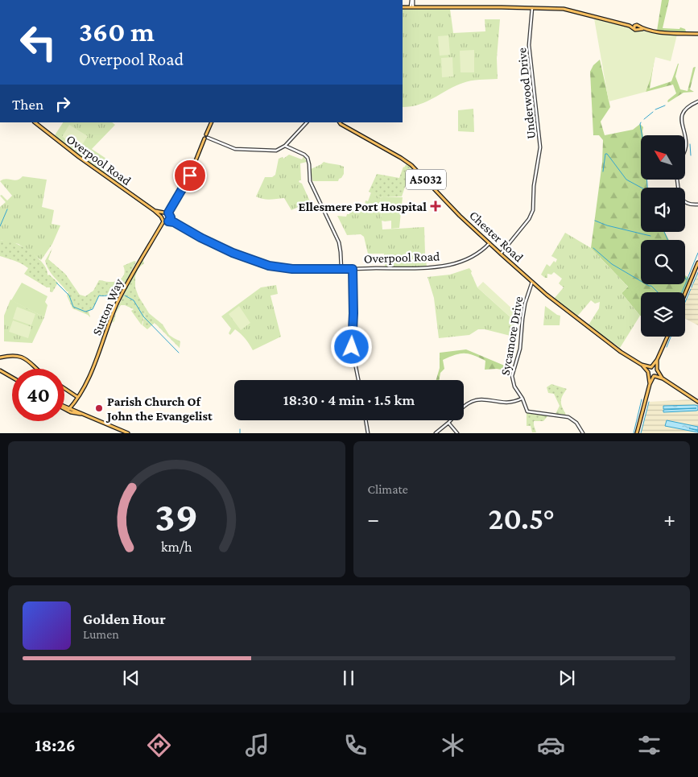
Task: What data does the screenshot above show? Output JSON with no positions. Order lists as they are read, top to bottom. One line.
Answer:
{"streets":{"main road":["Overpool Road","A5032","Chester Road","Sutton Way"],"street":["Underwood Drive","Sycamore Drive"]},"crossings":[["Underwood Drive","Chester Road"],["Overpool Road","Chester Road"],["Overpool Road","Sutton Way"],["Chester Road","Sycamore Drive"]],"places":{"health":["Ellesmere Port Hospital"],"other":["Parish Church Of John the Evangelist"]},"north":"top left","page":{"turn":["360 m","Overpool Road"],"then":"Then","limit":"40","trip":"18:30 · 4 min · 1.5 km","tile":"Climate","heat":["−","20.5°","+"],"song":["Golden Hour","Lumen"],"tabs":"18:26","gauge":["39","km/h"]}}
